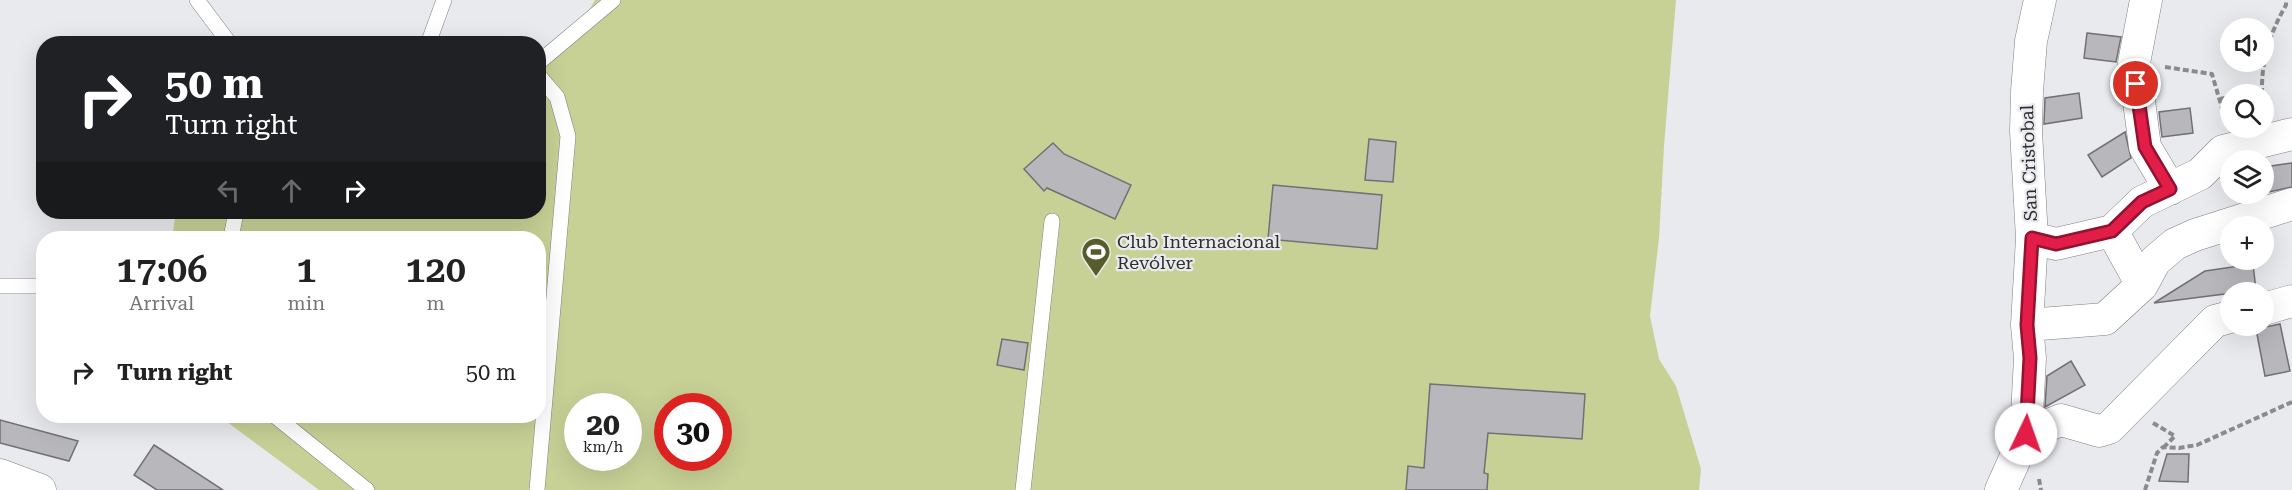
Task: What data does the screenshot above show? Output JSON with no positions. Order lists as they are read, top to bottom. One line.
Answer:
{"streets":{"street":["San Cristobal"]},"places":{"sports":["Club Internacional Revólver"]},"page":{"map_buttons":["+","−"],"turn":["50 m","Turn right"],"eta":["17:06","Arrival","1","min","120","m"],"list":[{"name":"Turn right","value":"50 m"}],"speed":"20 km/h","limit":"30"}}
